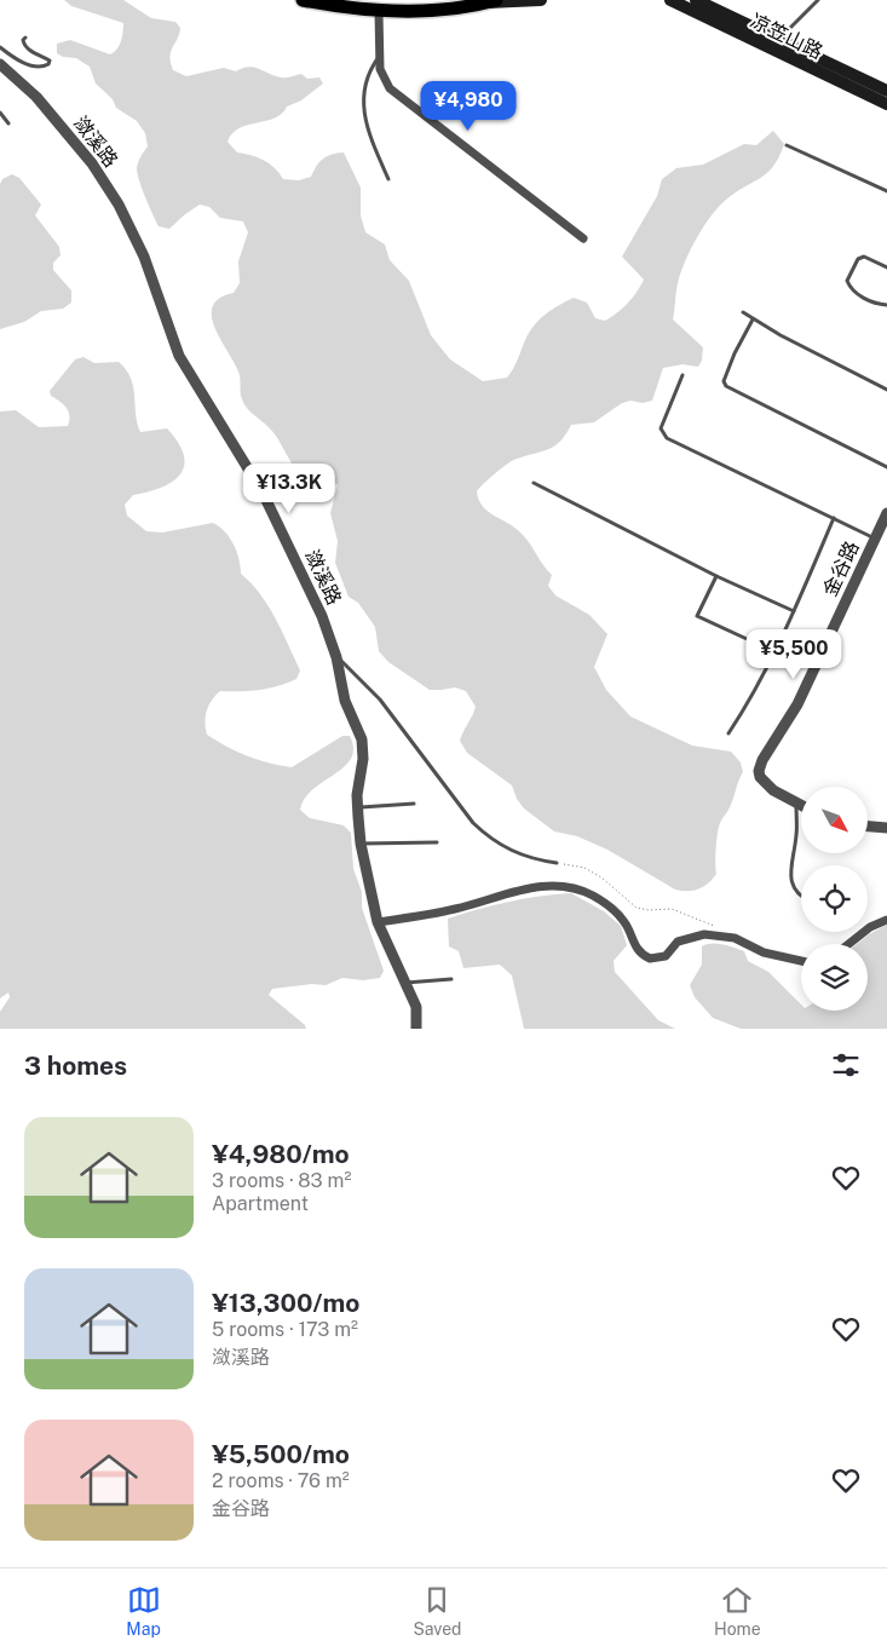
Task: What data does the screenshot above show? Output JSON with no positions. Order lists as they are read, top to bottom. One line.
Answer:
{"streets":{"main road":["凉笠山路"],"street":["潋溪路","金谷路"]},"north":"bottom right","page":{"price":["¥4,980","¥13.3K","¥5,500"],"heading":"3 homes","list":[{"name":"¥4,980/mo","note":"3 rooms · 83 m² · Apartment"},{"name":"¥13,300/mo","note":"5 rooms · 173 m² · 潋溪路"},{"name":"¥5,500/mo","note":"2 rooms · 76 m² · 金谷路"}],"tabs":["Map","Saved","Home"]}}
